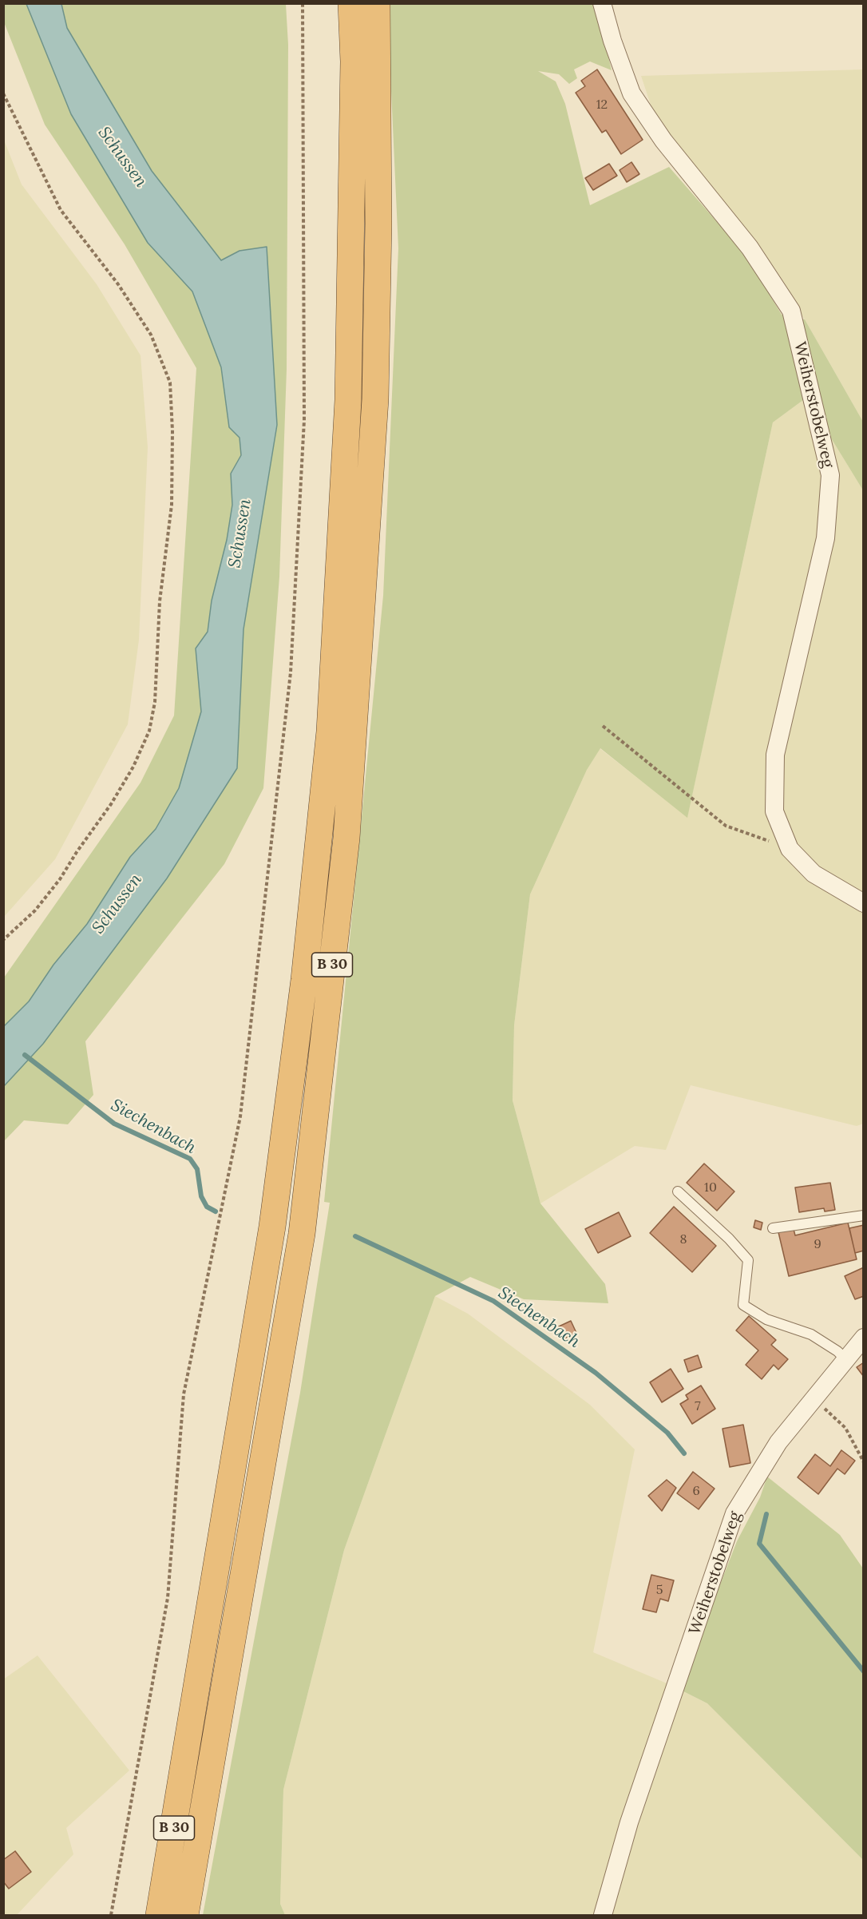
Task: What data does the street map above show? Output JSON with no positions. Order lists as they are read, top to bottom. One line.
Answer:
{"streets":{"highway":["B 30"],"street":["Weiherstobelweg"]},"water":["Schussen","Siechenbach"],"house_numbers":["12","10","8","9","7","6","5"]}
